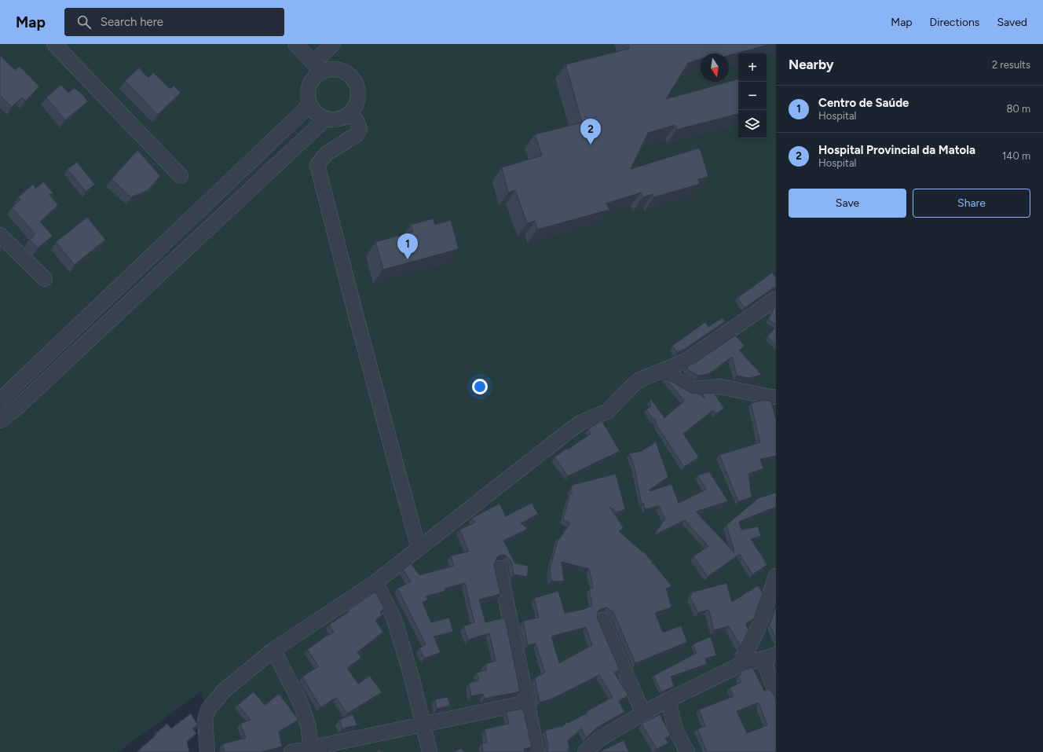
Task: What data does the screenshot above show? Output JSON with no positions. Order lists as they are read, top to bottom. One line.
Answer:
{"north":"bottom","page":{"header":"Map","search":"Search here","nav":["Map","Directions","Saved"],"heading":["Nearby","2 results"],"map_buttons":["+","−"],"list":[{"mark":"1","name":"Centro de Saúde","note":"Hospital","value":"80 m"},{"mark":"2","name":"Hospital Provincial da Matola","note":"Hospital","value":"140 m"}],"pins":["2","1"],"buttons":["Save","Share"]}}
